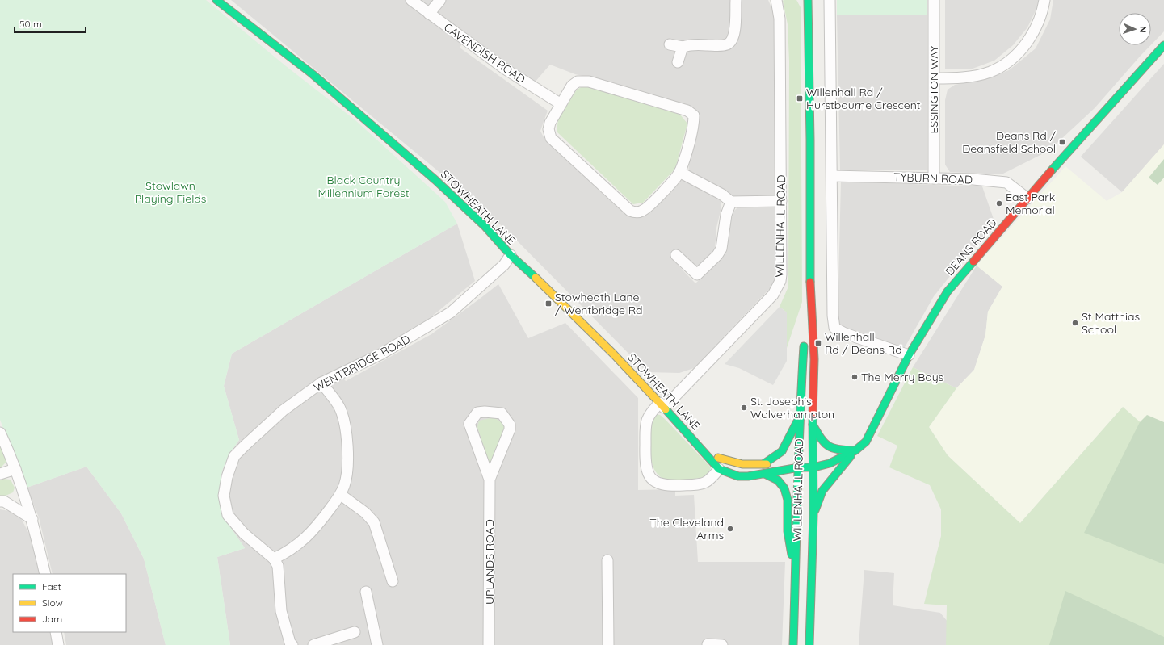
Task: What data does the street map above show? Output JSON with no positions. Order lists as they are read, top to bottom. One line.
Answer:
{"streets":{"main road":["STOWHEATH LANE","WILLENHALL ROAD","DEANS ROAD"],"street":["CAVENDISH ROAD","ESSINGTON WAY","TYBURN ROAD","WENTBRIDGE ROAD","UPLANDS ROAD"]},"crossings":[["ESSINGTON WAY","TYBURN ROAD"],["TYBURN ROAD","DEANS ROAD"],["STOWHEATH LANE","WILLENHALL ROAD"],["STOWHEATH LANE","DEANS ROAD"],["STOWHEATH LANE","WENTBRIDGE ROAD"],["WILLENHALL ROAD","DEANS ROAD"]],"parks":["Black Country Millennium Forest","Stowlawn Playing Fields"],"places":{"transit":["Willenhall Rd / Hurstbourne Crescent","Deans Rd / Deansfield School","Stowheath Lane / Wentbridge Rd","Willenhall Rd / Deans Rd"],"other":["East Park Memorial","St Matthias School","The Merry Boys","St. Joseph's Wolverhampton","The Cleveland Arms"]},"legend":["Fast","Slow","Jam"],"scale_bar":"50 m","north":"right"}
